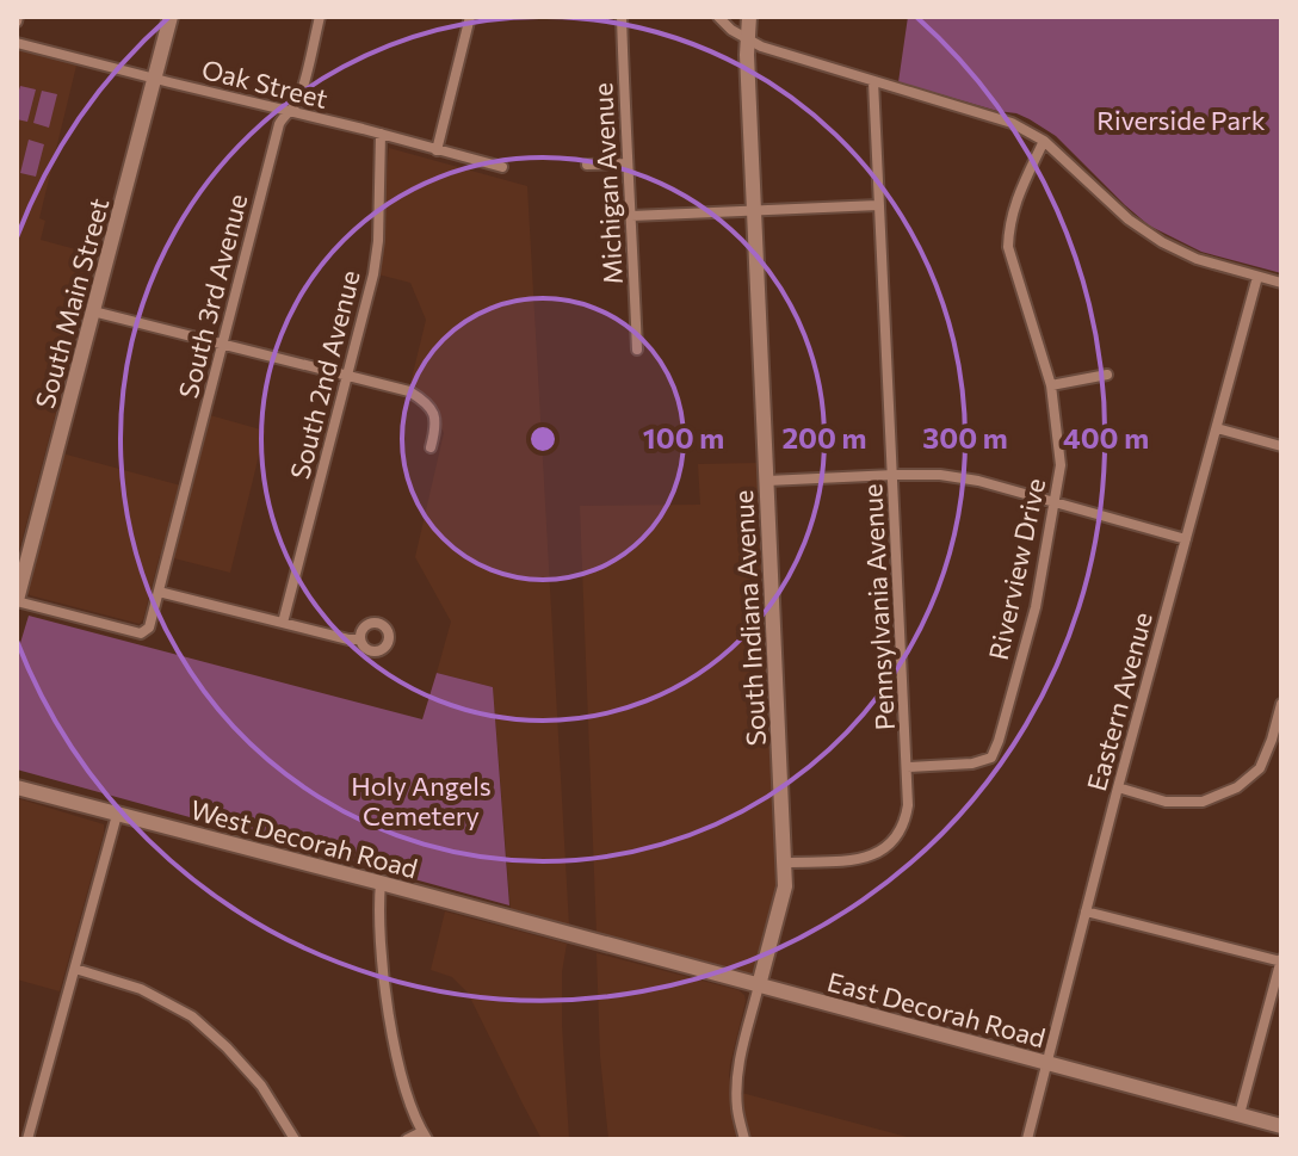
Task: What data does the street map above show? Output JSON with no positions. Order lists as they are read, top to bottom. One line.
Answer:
{"streets":{"street":["Oak Street","Michigan Avenue","South 3rd Avenue","South Main Street","South 2nd Avenue","Riverview Drive","Pennsylvania Avenue","South Indiana Avenue","Eastern Avenue","West Decorah Road","East Decorah Road"]},"crossings":[["Oak Street","South 3rd Avenue"],["Oak Street","South Main Street"],["Oak Street","South 2nd Avenue"],["South 3rd Avenue","South Main Street"],["Riverview Drive","Pennsylvania Avenue"],["Pennsylvania Avenue","South Indiana Avenue"],["South Indiana Avenue","East Decorah Road"],["Eastern Avenue","East Decorah Road"],["West Decorah Road","East Decorah Road"]],"parks":["Riverside Park","Holy Angels Cemetery"],"rings":["100 m","200 m","300 m","400 m"]}
